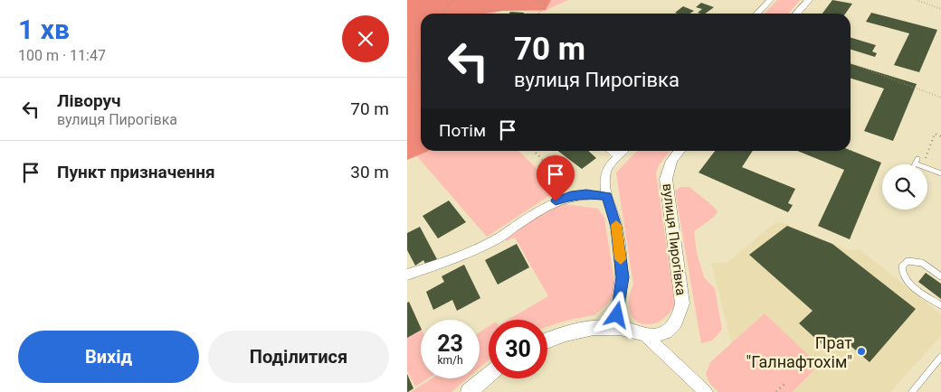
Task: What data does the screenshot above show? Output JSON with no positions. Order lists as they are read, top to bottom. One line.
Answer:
{"streets":{"street":["вулиця Пирогівка"]},"places":["Прат \"Галнафтохім\""],"page":{"heading":["1 хв","100 m · 11:47"],"turn":["70 m","вулиця Пирогівка"],"list":[{"name":"Ліворуч","note":"вулиця Пирогівка","value":"70 m"},{"name":"Пункт призначення","value":"30 m"}],"then":"Потім","speed":"23 km/h","limit":"30","buttons":["Вихід","Поділитися"]}}
